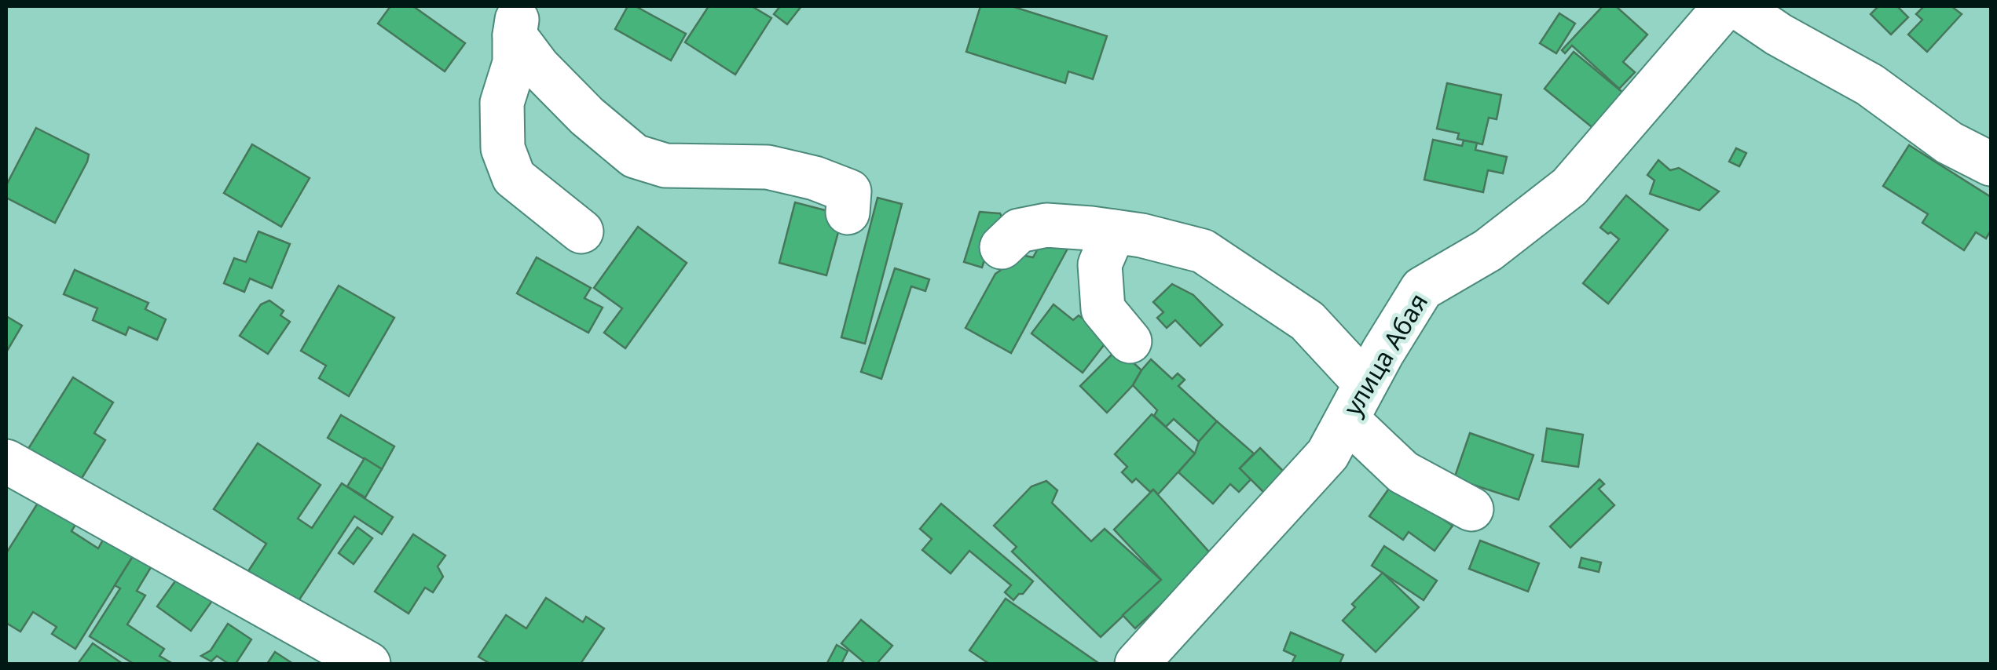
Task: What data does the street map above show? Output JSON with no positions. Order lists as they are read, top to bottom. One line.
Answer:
{"streets":{"street":["улица Абая"]}}
